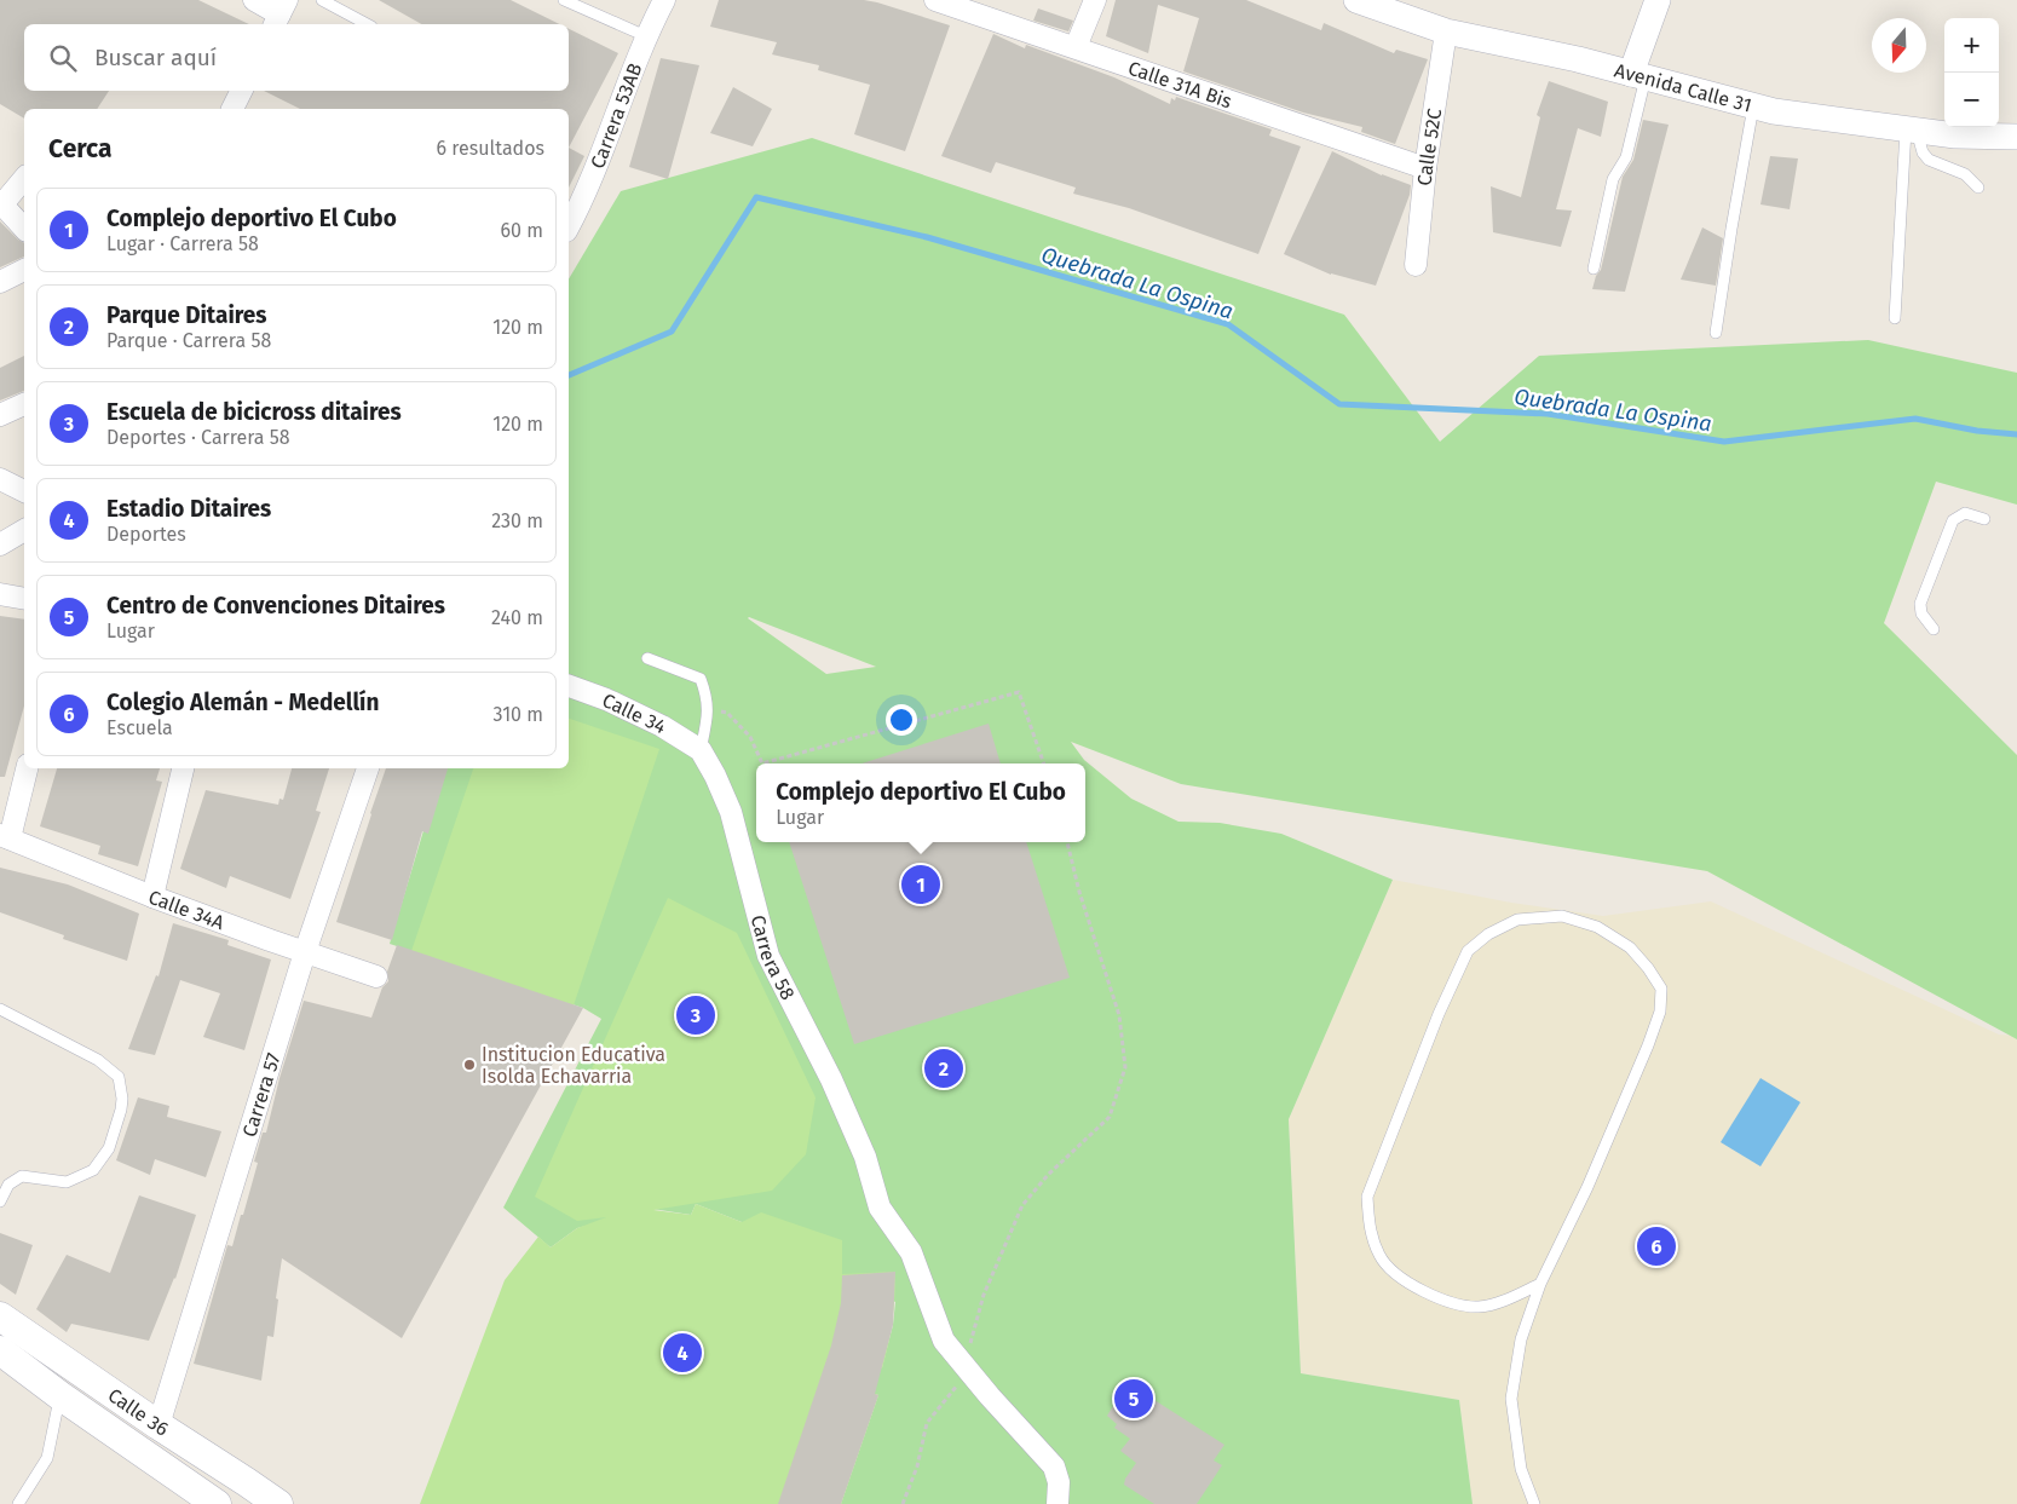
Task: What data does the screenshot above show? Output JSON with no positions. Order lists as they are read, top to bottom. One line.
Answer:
{"streets":{"main road":["Calle 36"],"street":["Calle 31A Bis","Avenida Calle 31","Carrera 53AB","Calle 52C","Calle 34","Calle 34A","Carrera 58","Carrera 57"]},"crossings":[["Calle 31A Bis","Calle 52C"],["Avenida Calle 31","Calle 52C"],["Calle 34","Carrera 58"],["Calle 34A","Carrera 57"],["Carrera 57","Calle 36"]],"water":["Quebrada La Ospina"],"places":["Institucion Educativa Isolda Echavarria"],"north":"bottom","page":{"map_buttons":["+","−"],"search":"Buscar aquí","heading":["Cerca","6 resultados"],"list":[{"mark":"1","name":"Complejo deportivo El Cubo","note":"Lugar · Carrera 58","value":"60 m"},{"mark":"2","name":"Parque Ditaires","note":"Parque · Carrera 58","value":"120 m"},{"mark":"3","name":"Escuela de bicicross ditaires","note":"Deportes · Carrera 58","value":"120 m"},{"mark":"4","name":"Estadio Ditaires","note":"Deportes","value":"230 m"},{"mark":"5","name":"Centro de Convenciones Ditaires","note":"Lugar","value":"240 m"},{"mark":"6","name":"Colegio Alemán - Medellín","note":"Escuela","value":"310 m"}],"popup":["Complejo deportivo El Cubo","Lugar"],"pins":["1","3","2","6","4","5"]}}
